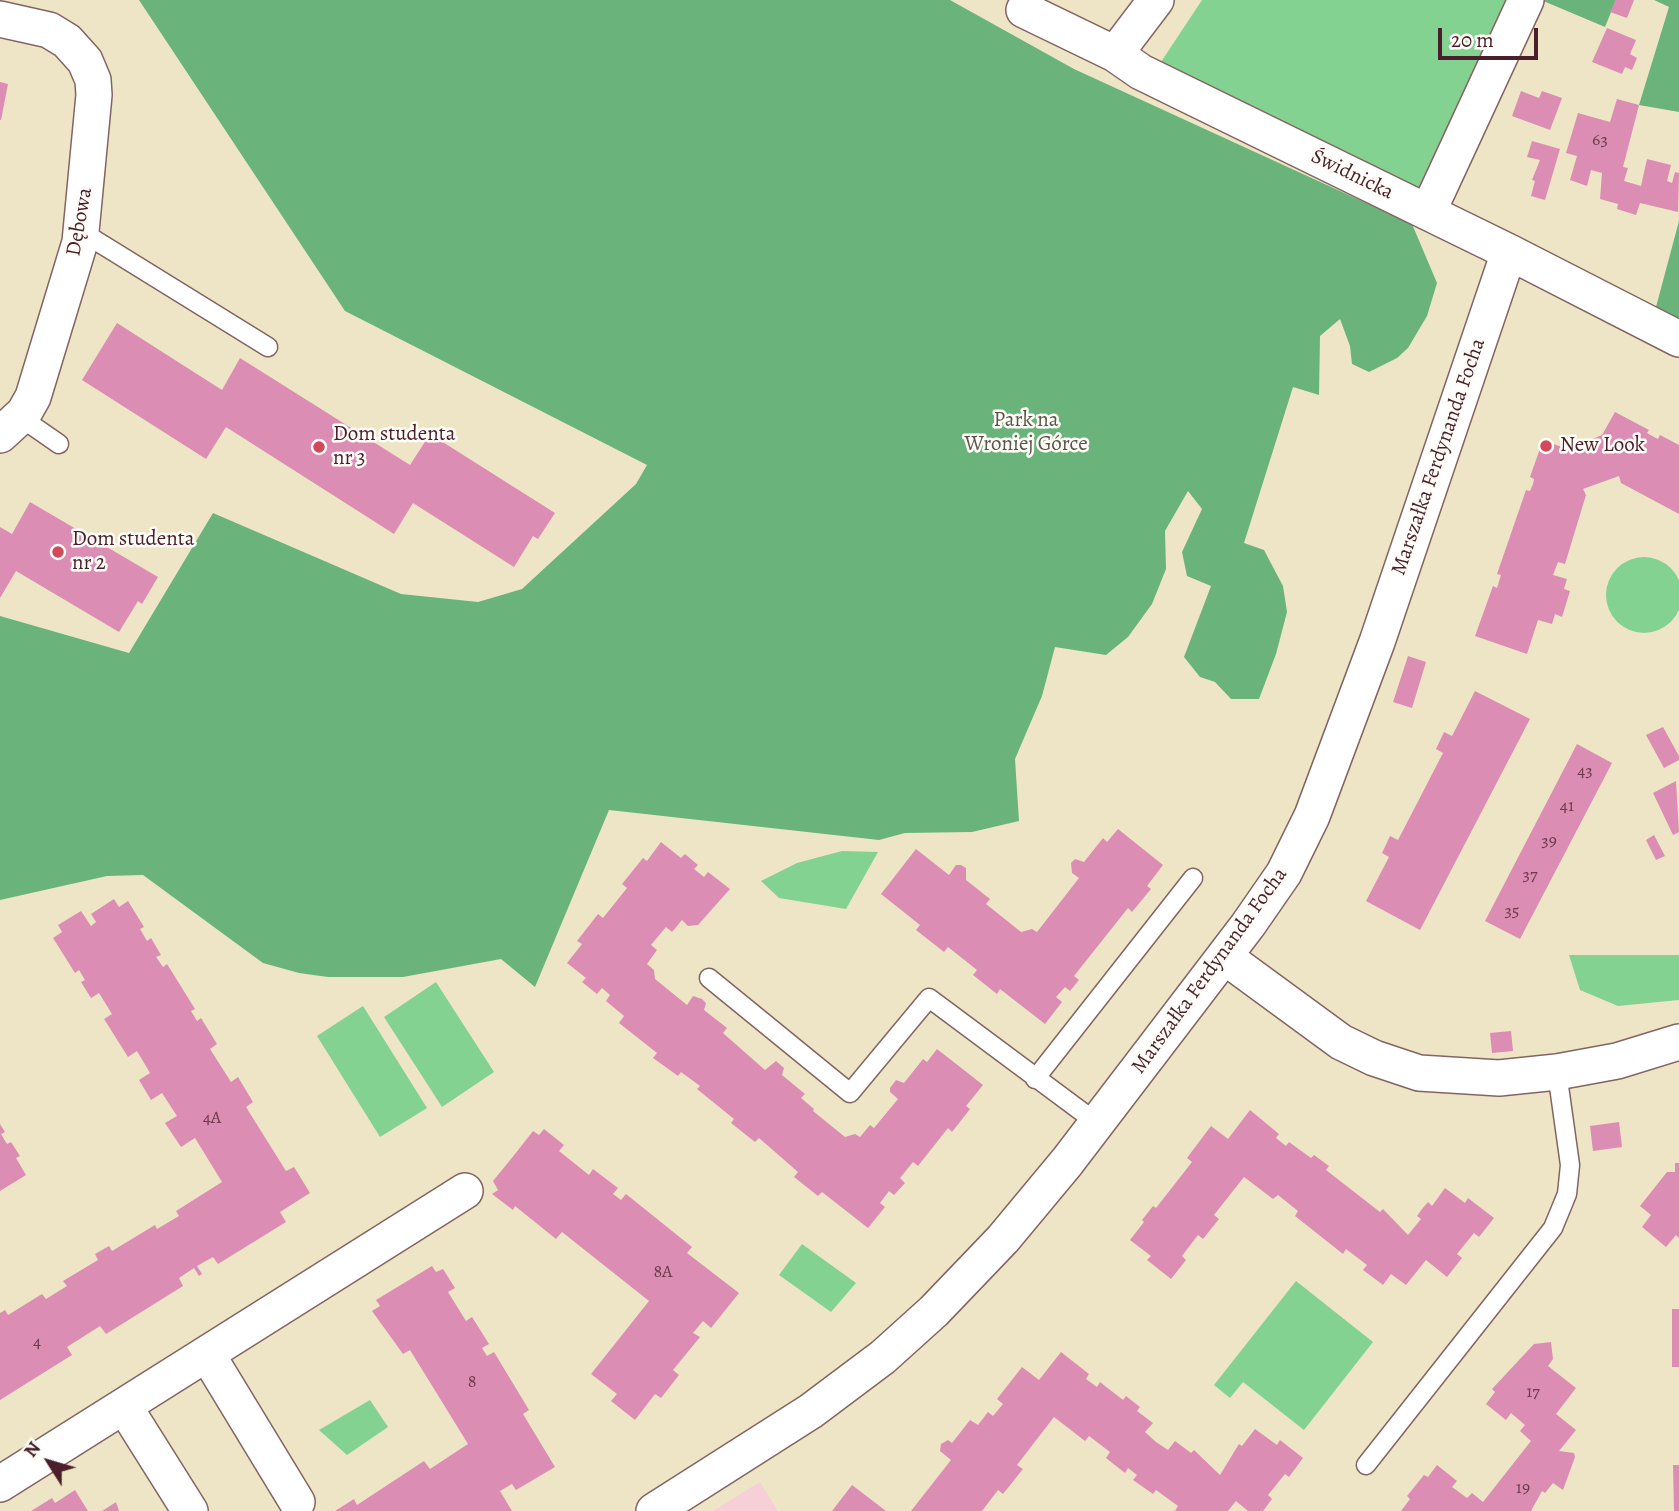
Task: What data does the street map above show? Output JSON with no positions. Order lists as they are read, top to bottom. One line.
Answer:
{"streets":{"street":["Świdnicka","Dębowa","Marszałka Ferdynanda Focha"]},"crossings":[["Świdnicka","Marszałka Ferdynanda Focha"]],"parks":["Park na Wroniej Górce"],"places":["New Look","Dom studenta nr 3","Dom studenta nr 2"],"house_numbers":["63","43","41","39","37","35","4A","8A","4","8","17","19"],"scale_bar":"20 m","north":"top left"}
